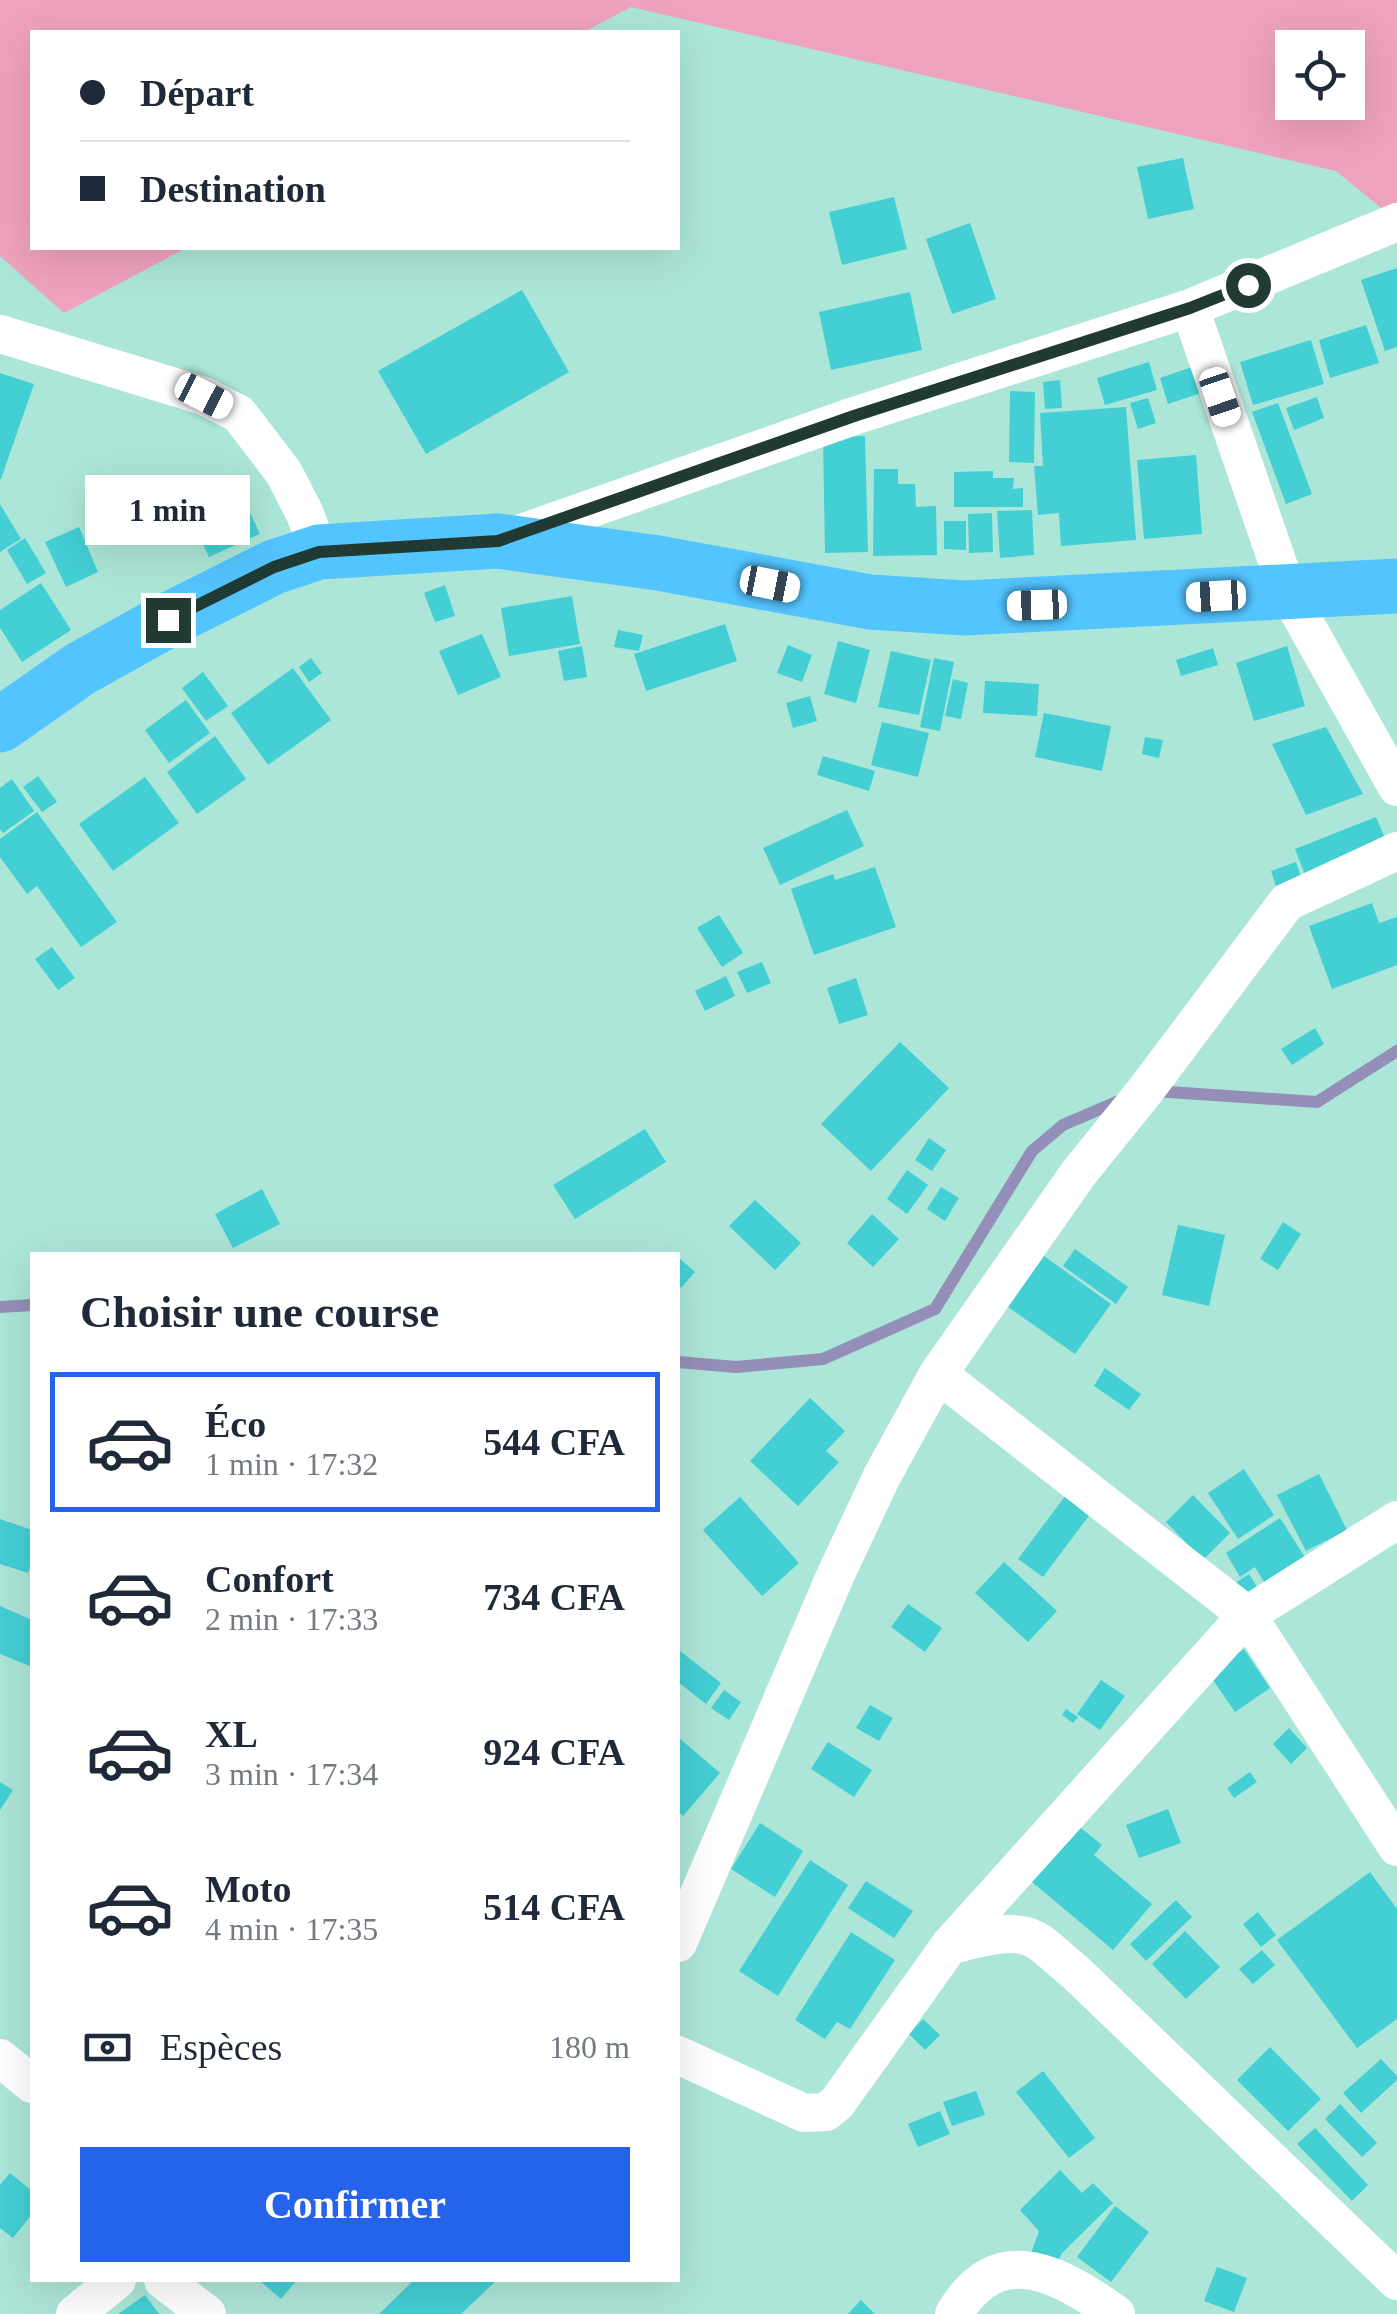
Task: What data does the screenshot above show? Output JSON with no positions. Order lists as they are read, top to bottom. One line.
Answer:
{"page":{"banner":["Départ","Destination"],"bubble":"1 min","heading":"Choisir une course","list":[{"name":"Éco","note":"1 min · 17:32","value":"544 CFA"},{"name":"Confort","note":"2 min · 17:33","value":"734 CFA"},{"name":"XL","note":"3 min · 17:34","value":"924 CFA"},{"name":"Moto","note":"4 min · 17:35","value":"514 CFA"}],"pay":["Espèces","180 m"],"buttons":"Confirmer"}}
